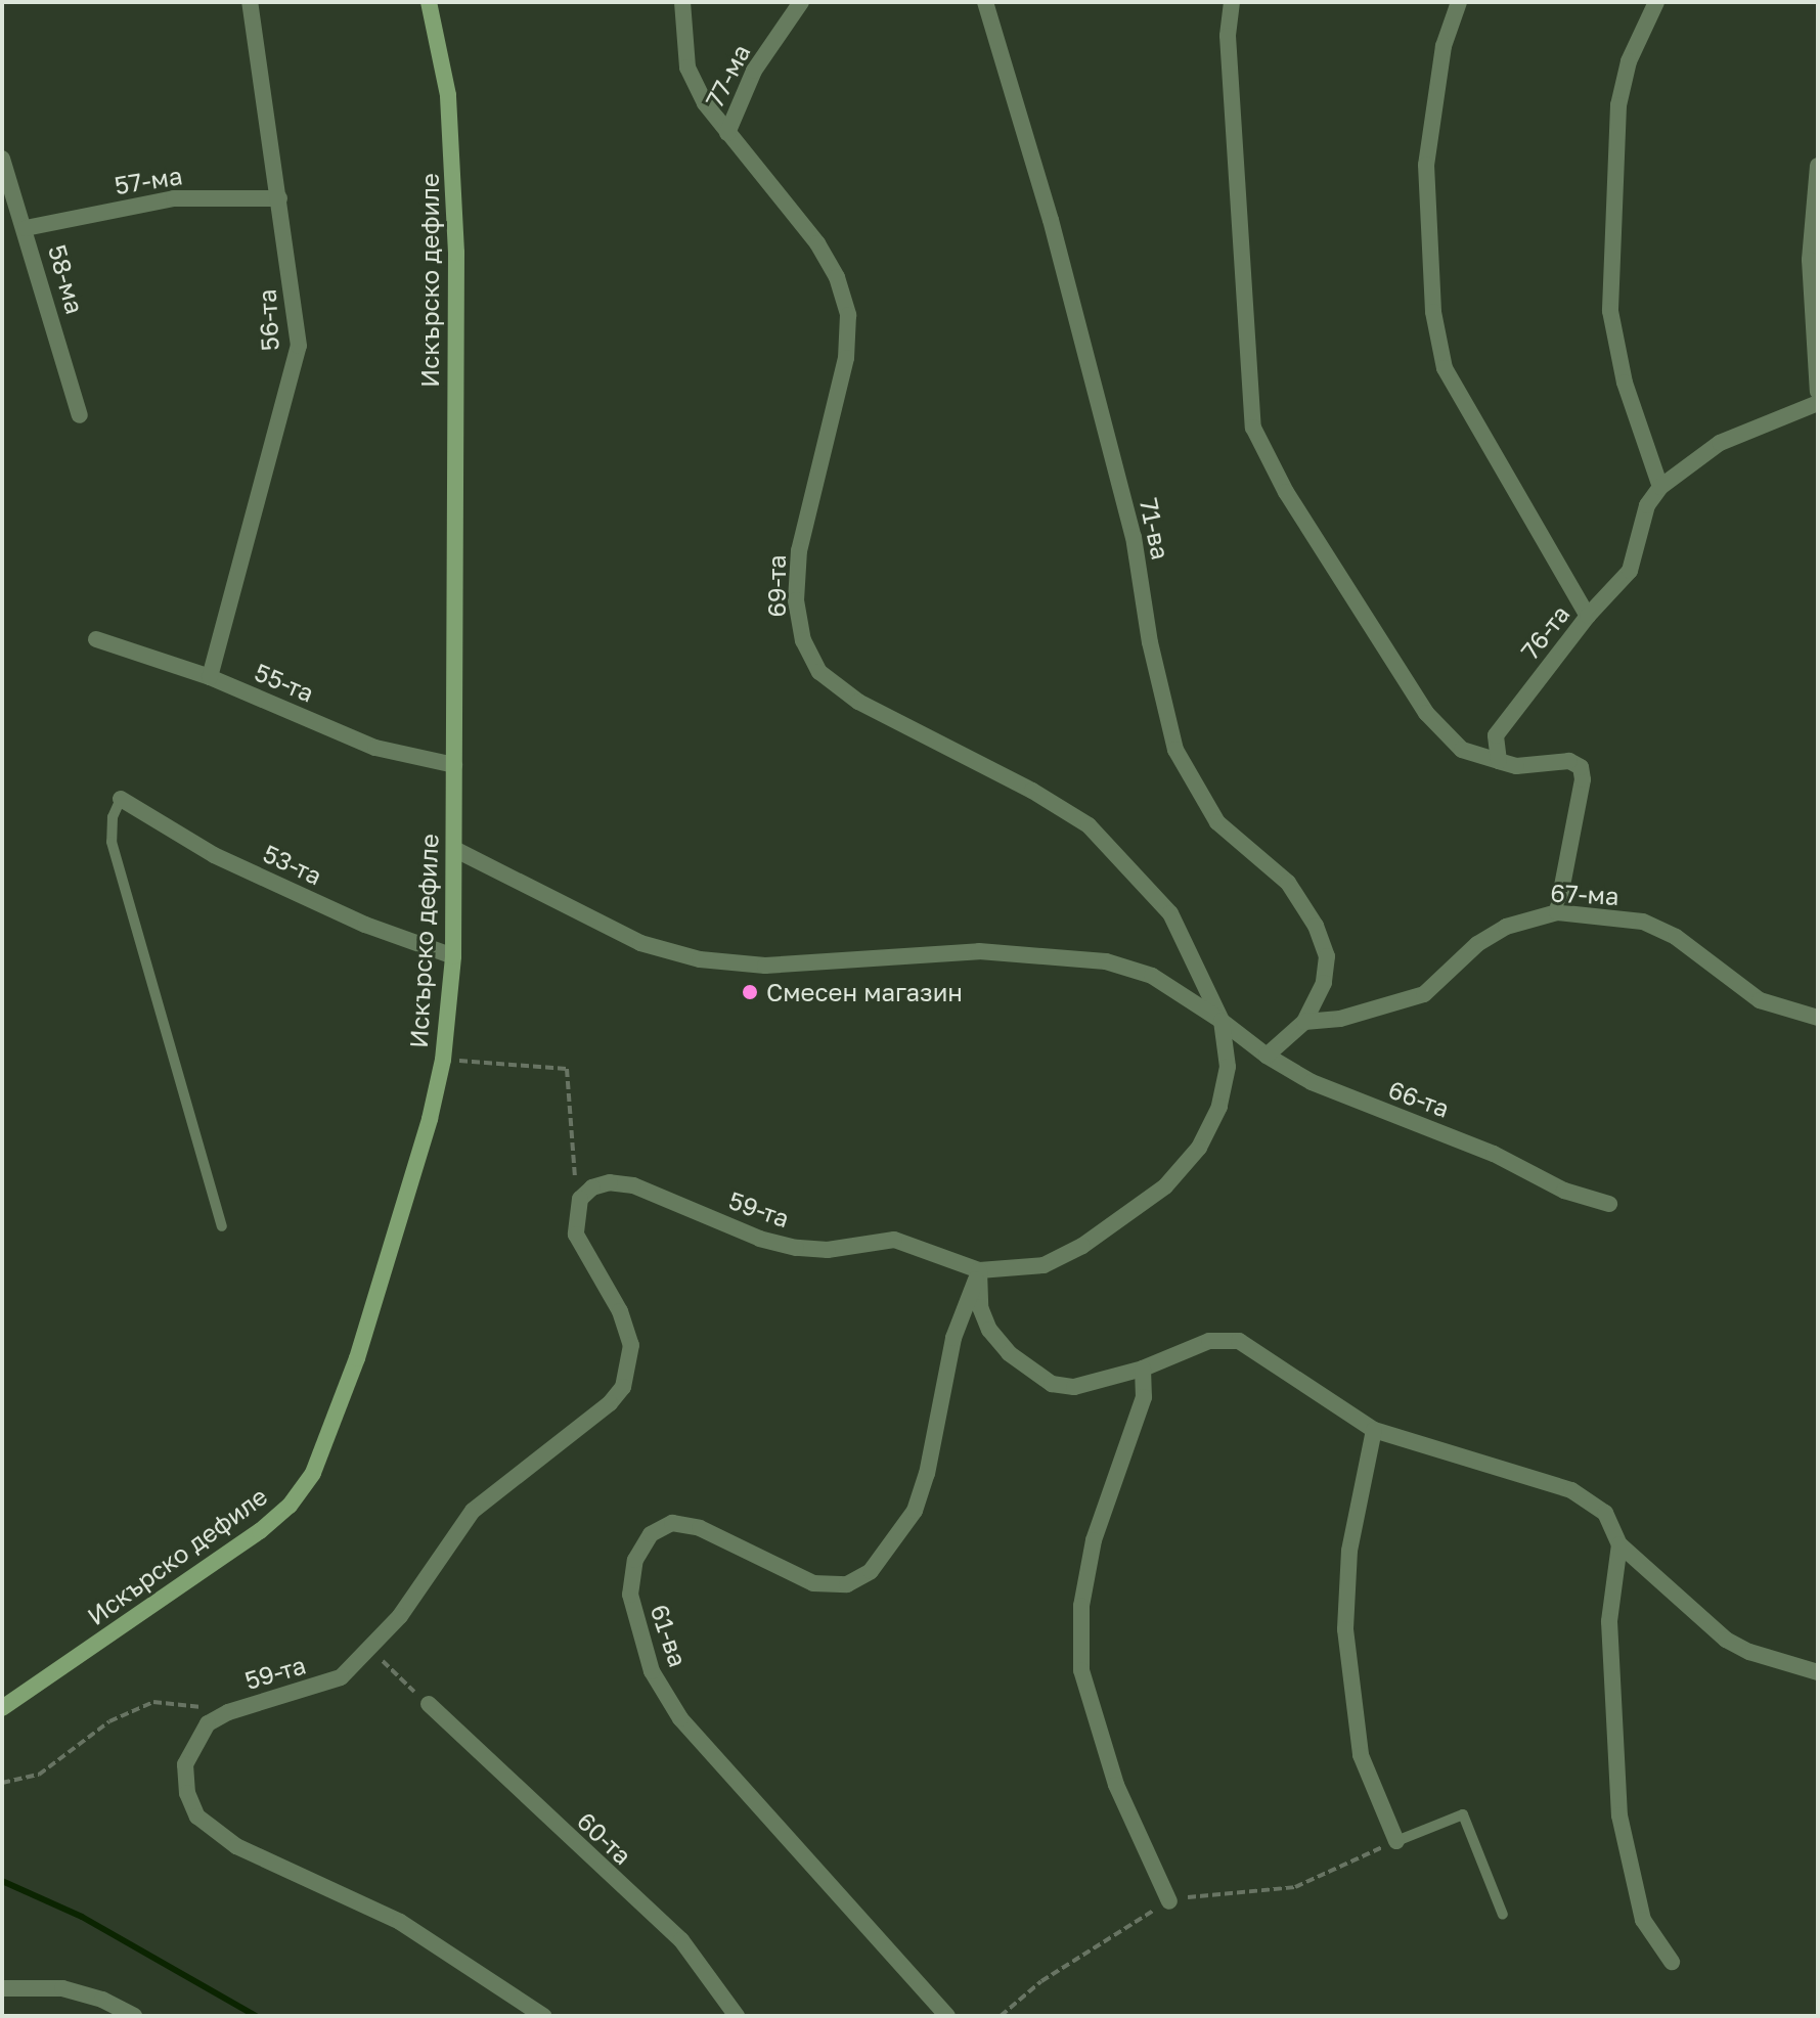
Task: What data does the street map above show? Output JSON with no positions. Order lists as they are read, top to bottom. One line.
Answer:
{"streets":{"main road":["Искърско дефиле"],"street":["77-ма","57-ма","58-ма","56-та","71-ва","69-та","76-та","55-та","53-та","67-ма","66-та","59-та","61-ва","60-та"]},"crossings":[["77-ма","69-та"],["57-ма","58-ма"],["57-ма","56-та"],["Искърско дефиле","55-та"],["Искърско дефиле","53-та"],["56-та","55-та"],["71-ва","67-ма"],["69-та","66-та"],["69-та","59-та"],["66-та","59-та"],["59-та","61-ва"]],"places":["Смесен магазин"]}
